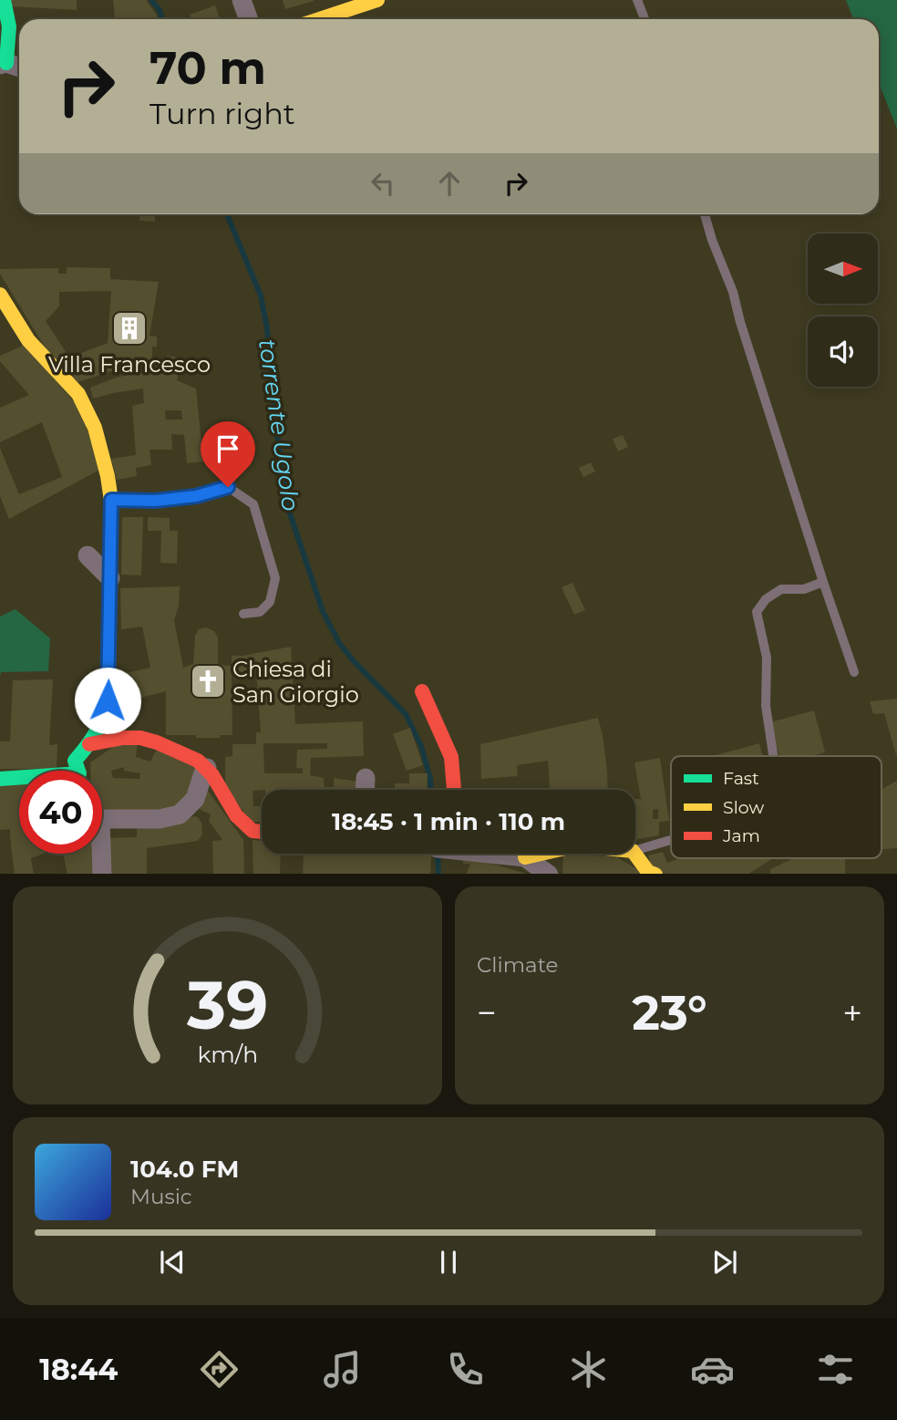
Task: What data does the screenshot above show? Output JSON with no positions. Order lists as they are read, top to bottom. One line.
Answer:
{"water":["torrente Ugolo"],"places":{"building":["Villa Francesco"],"church":["Chiesa di San Giorgio"]},"legend":["Fast","Slow","Jam"],"north":"right","page":{"turn":["70 m","Turn right"],"limit":"40","trip":"18:45 · 1 min · 110 m","tile":"Climate","heat":["−","23°","+"],"song":["104.0 FM","Music"],"tabs":"18:44","gauge":["39","km/h"]}}
